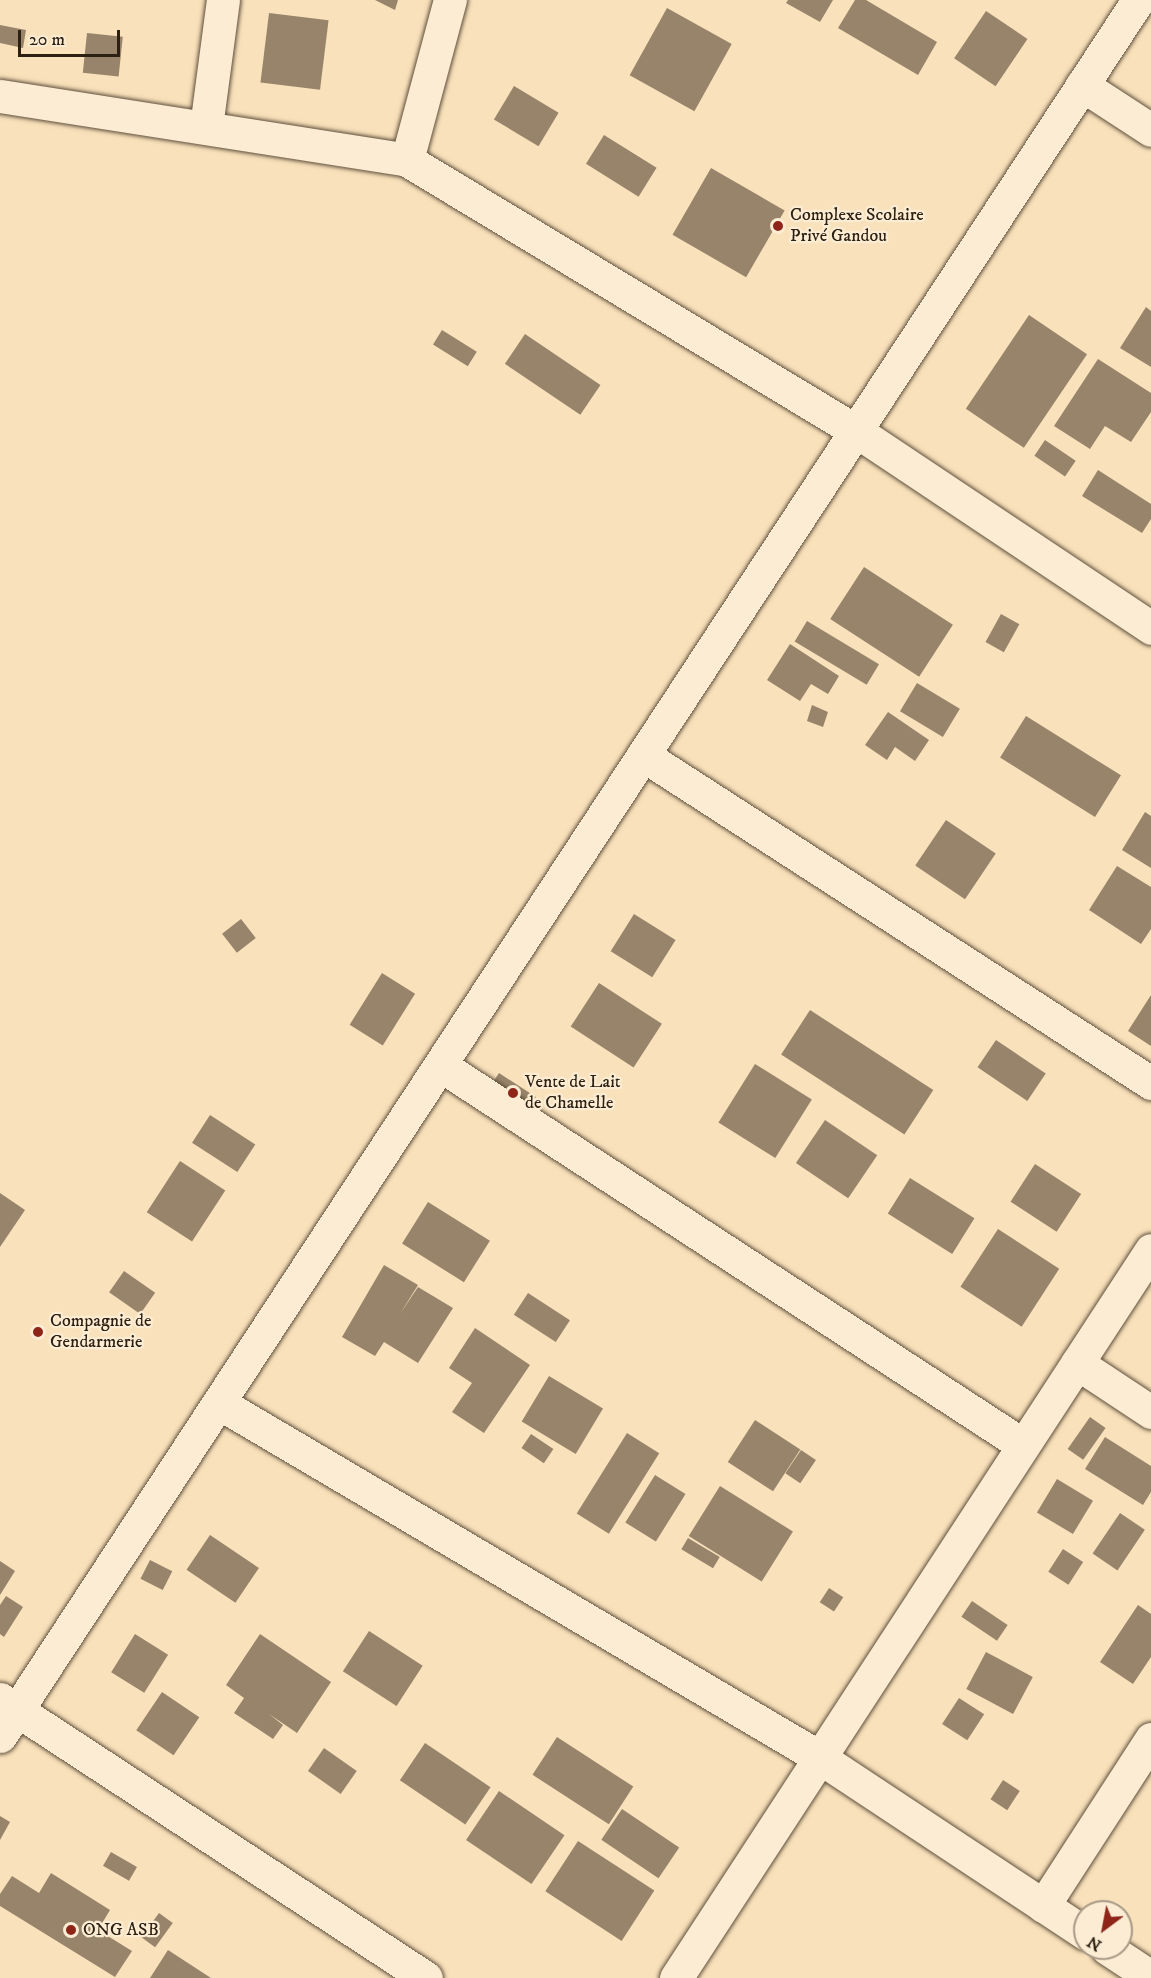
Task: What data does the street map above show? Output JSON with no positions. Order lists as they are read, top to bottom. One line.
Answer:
{"places":["Complexe Scolaire Privé Gandou","Vente de Lait de Chamelle","Compagnie de Gendarmerie","ONG ASB"],"scale_bar":"20 m","north":"bottom left"}
